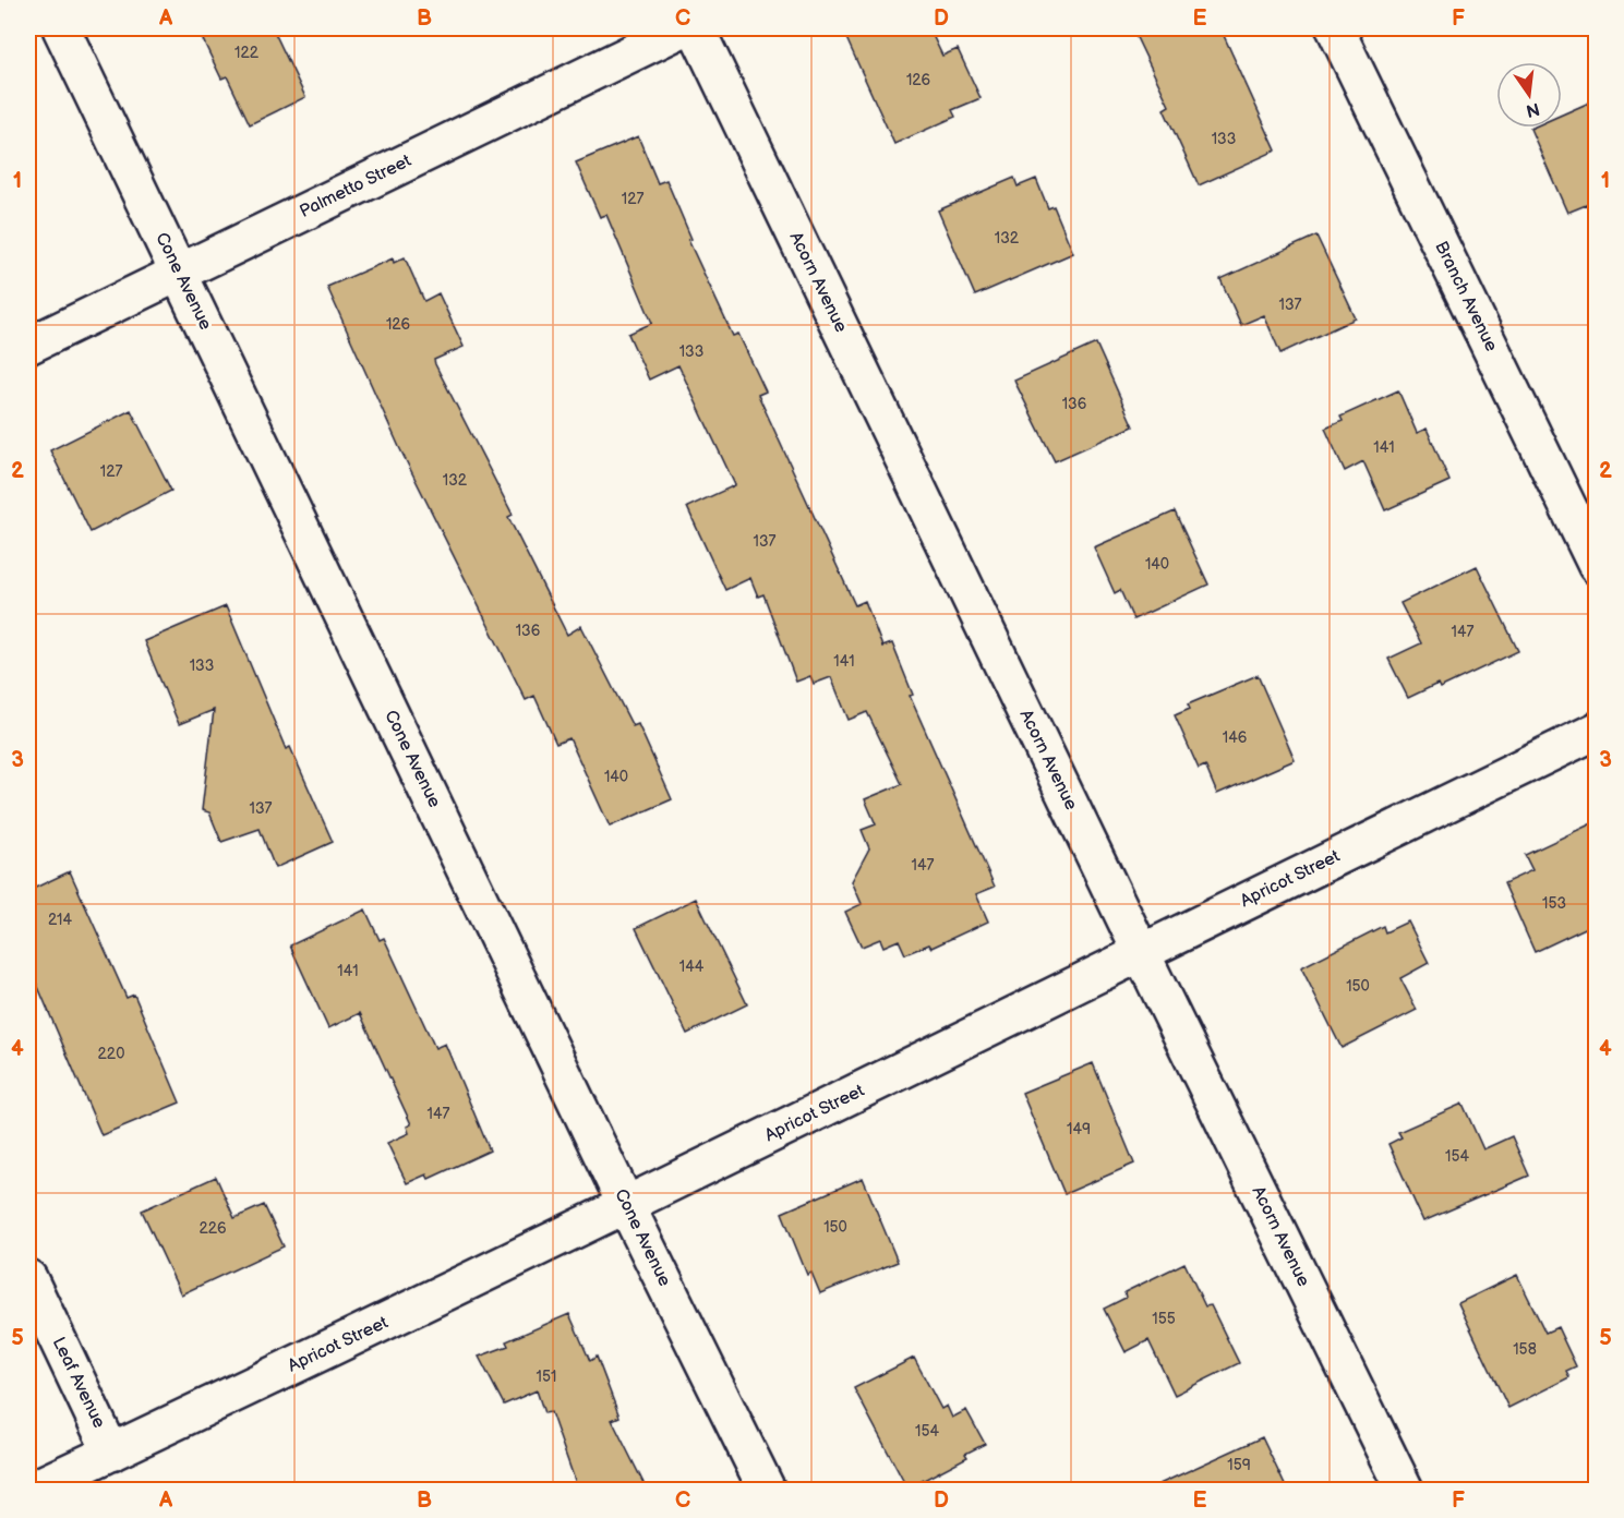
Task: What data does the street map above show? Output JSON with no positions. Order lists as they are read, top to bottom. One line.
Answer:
{"streets":{"street":["Palmetto Street","Cone Avenue","Acorn Avenue","Branch Avenue","Apricot Street","Leaf Avenue"]},"crossings":[["Palmetto Street","Cone Avenue"],["Cone Avenue","Apricot Street"],["Acorn Avenue","Apricot Street"],["Apricot Street","Leaf Avenue"]],"house_numbers":["122","126","133","127","132","137","126","133","136","141","127","132","137","140","136","147","141","133","146","140","137","147","153","214","144","141","150","220","147","149","154","150","226","155","158","151","154","159"],"north":"bottom","grid":{"columns":["A","B","C","D","E","F"],"rows":["1","2","3","4","5"]}}
